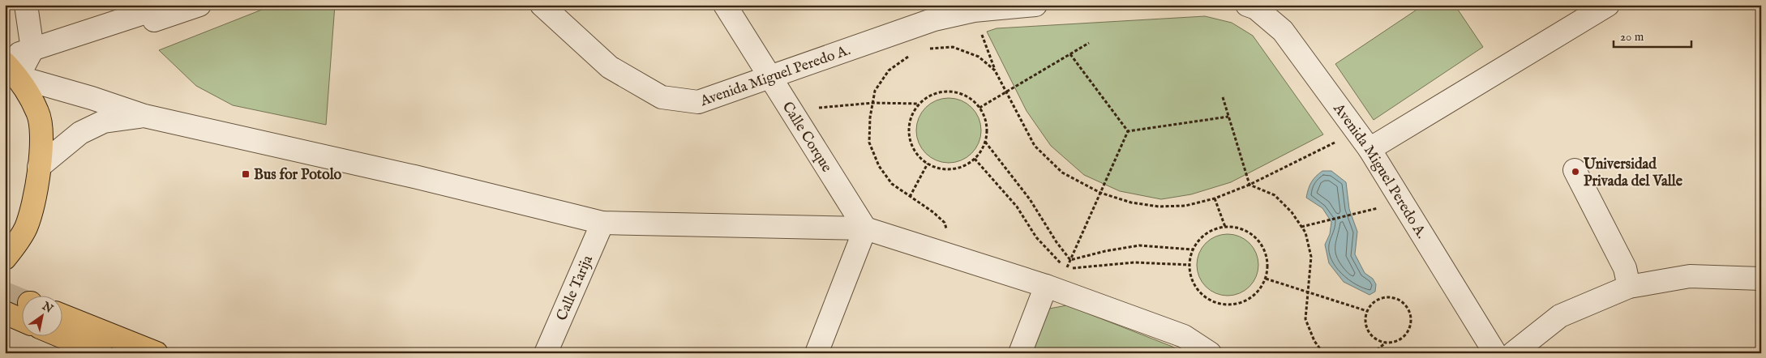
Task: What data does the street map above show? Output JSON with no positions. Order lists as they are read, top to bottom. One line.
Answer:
{"streets":{"street":["Avenida Miguel Peredo A.","Calle Corque","Calle Tarija"]},"crossings":[["Avenida Miguel Peredo A.","Calle Corque"]],"places":{"other":["Universidad Privada del Valle"],"transit":["Bus for Potolo"]},"scale_bar":"20 m","north":"top right"}
